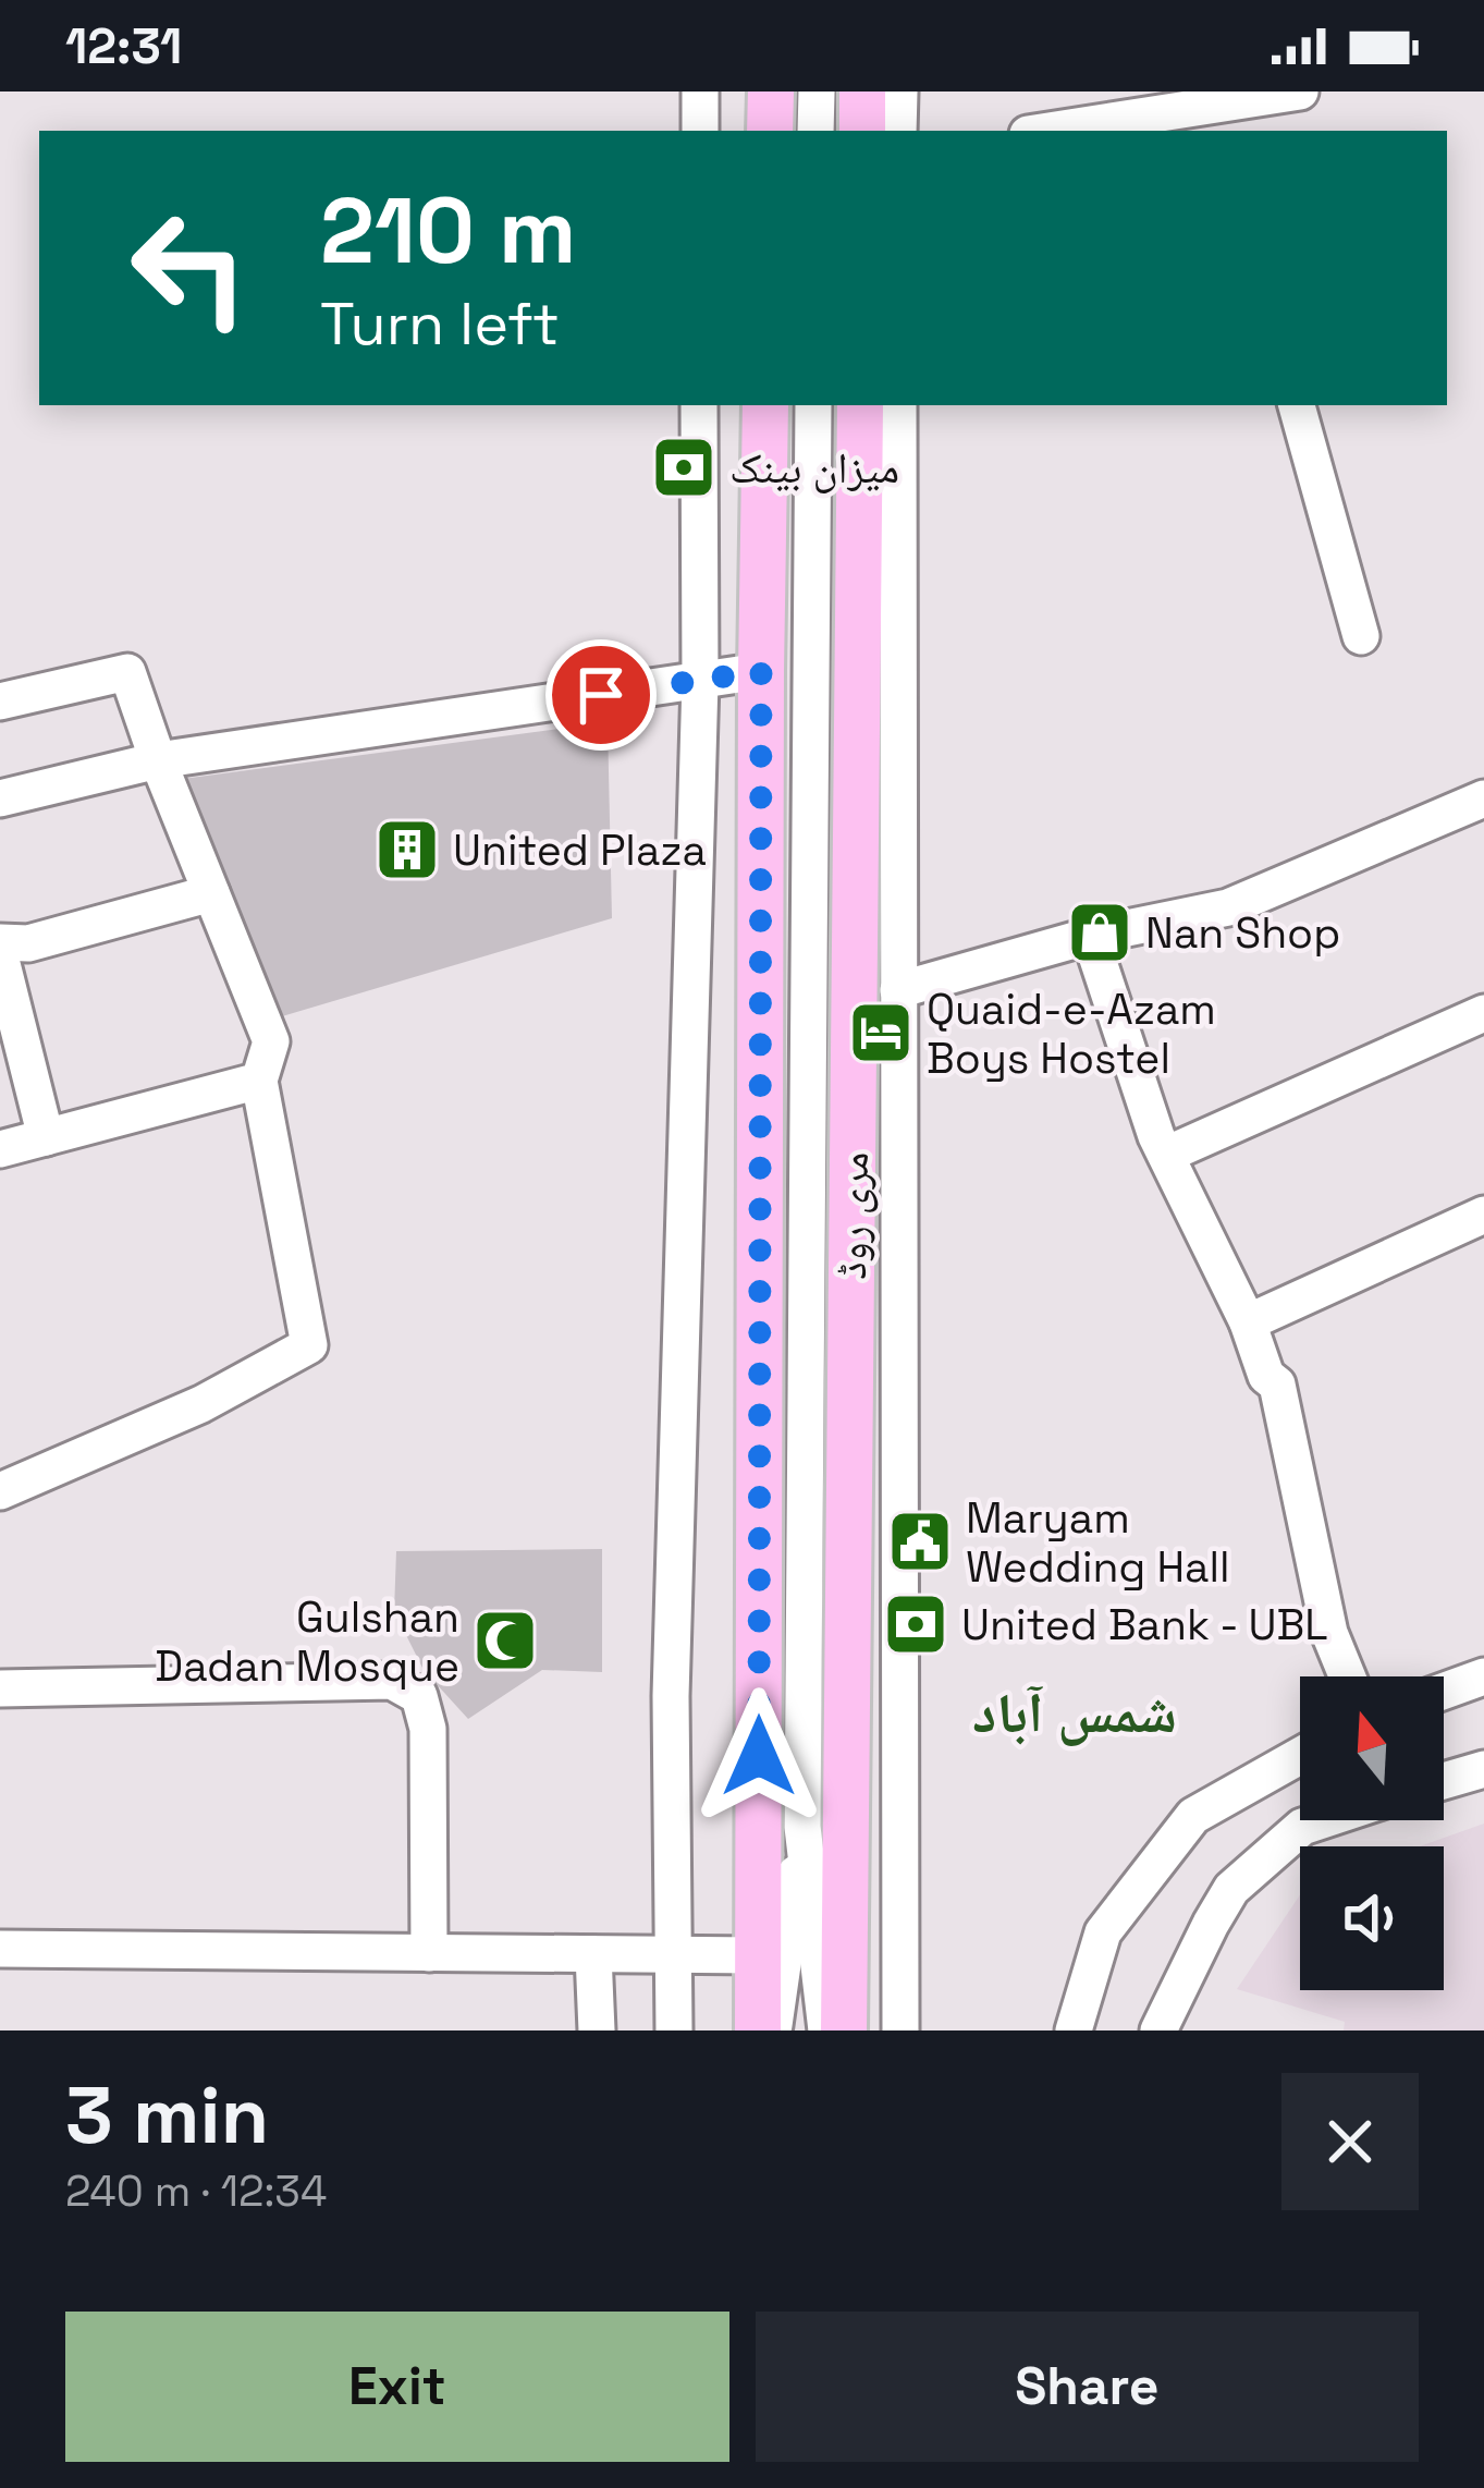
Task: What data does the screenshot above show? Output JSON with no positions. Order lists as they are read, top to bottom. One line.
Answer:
{"streets":{"main road":["مری روڈ"]},"districts":["شمس آباد"],"places":{"bank":["میزان بینک","United Bank - UBL"],"building":["United Plaza"],"shop":["Nan Shop"],"hotel":["Quaid-e-Azam Boys Hostel"],"public building":["Maryam Wedding Hall"],"mosque":["Gulshan Dadan Mosque"]},"north":"top","page":{"status":"12:31","turn":["210 m","Turn left"],"heading":["3 min","240 m · 12:34"],"buttons":["Exit","Share"]}}
